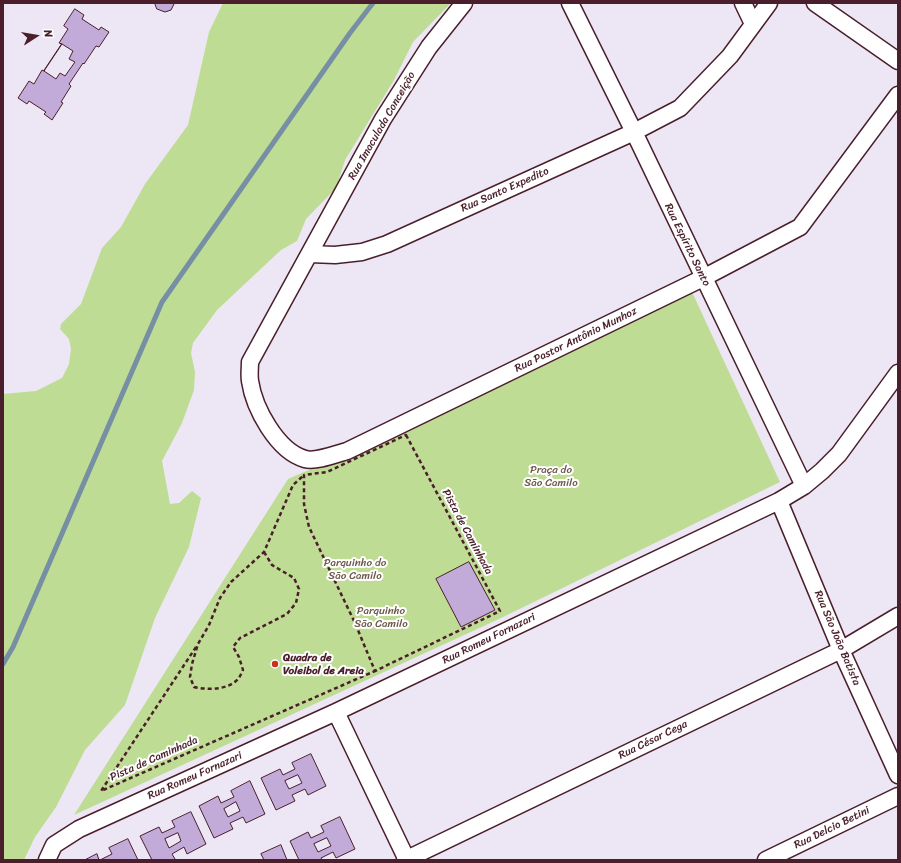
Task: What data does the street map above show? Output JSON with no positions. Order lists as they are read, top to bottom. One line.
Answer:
{"streets":{"street":["Rua Imaculada Conceição","Rua Santo Expedito","Rua Espírito Santo","Rua Pastor Antônio Munhoz","Rua São João Batista","Rua Romeu Fornazari","Rua César Cega","Rua Delcio Betini"],"path":["Pista de Caminhada"]},"crossings":[["Rua Imaculada Conceição","Rua Santo Expedito"],["Rua Imaculada Conceição","Rua Pastor Antônio Munhoz"],["Rua Santo Expedito","Rua Espírito Santo"],["Rua Santo Expedito","Rua Pastor Antônio Munhoz"],["Rua Espírito Santo","Rua Pastor Antônio Munhoz"],["Rua Espírito Santo","Rua Romeu Fornazari"],["Rua São João Batista","Rua Romeu Fornazari"],["Rua São João Batista","Rua César Cega"]],"parks":["Praça do São Camilo","Parquinho do São Camilo","Parquinho São Camilo"],"places":["Quadra de Voleibol de Areia"],"north":"right"}
